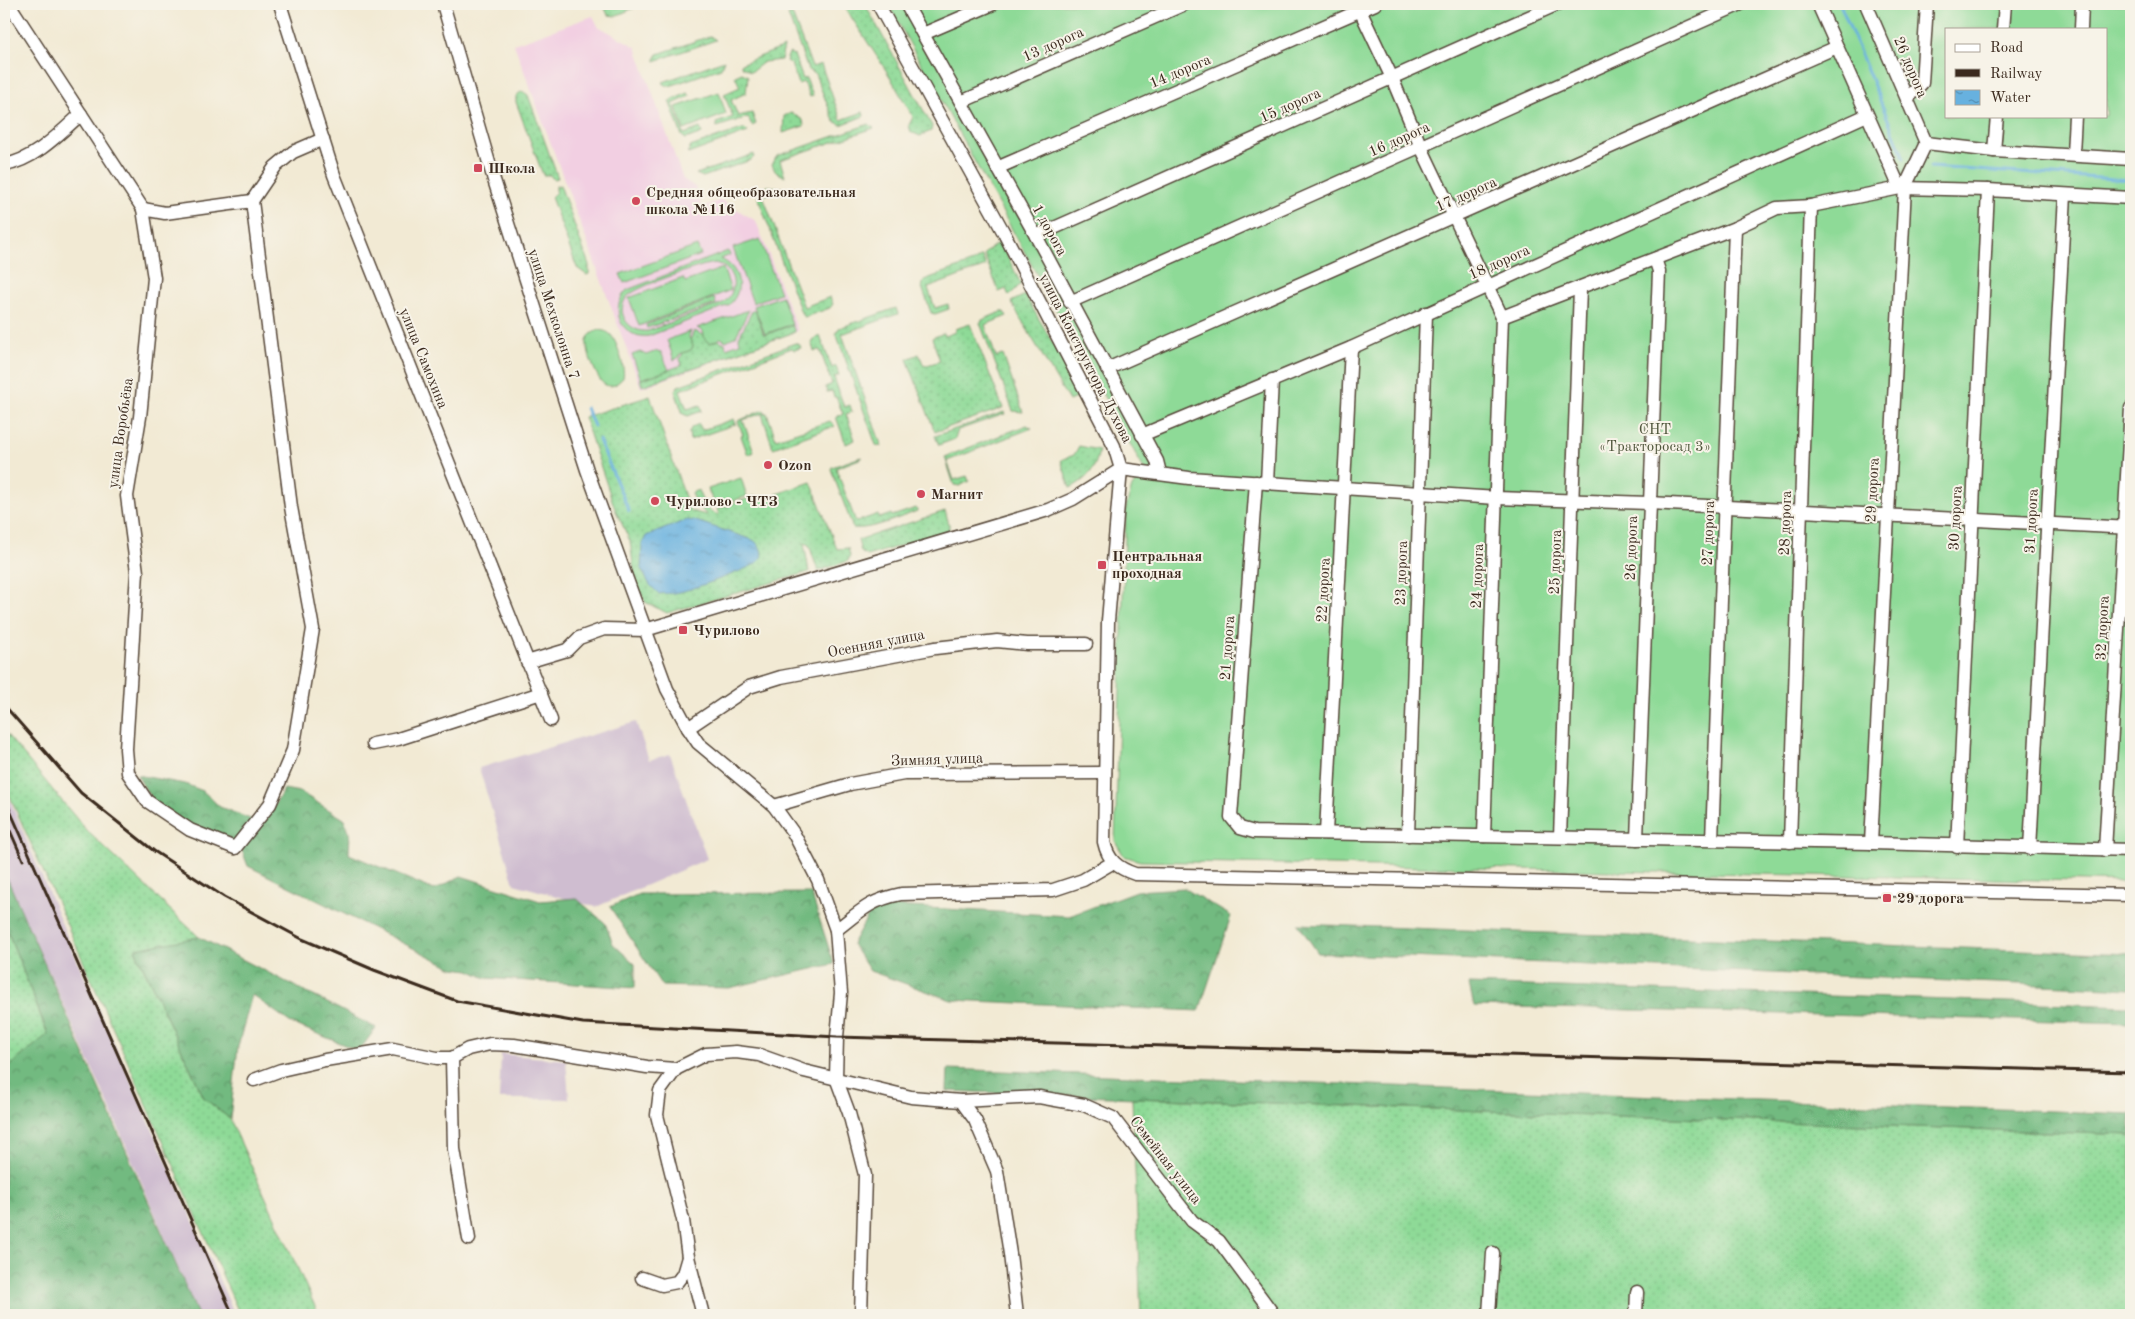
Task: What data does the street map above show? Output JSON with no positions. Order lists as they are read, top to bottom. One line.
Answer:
{"streets":{"street":["13 дорога","26 дорога","14 дорога","15 дорога","16 дорога","17 дорога","1 дорога","18 дорога","улица Мехколонна 7","улица Самохина","улица Конструктора Духова","улица Воробьёва","29 дорога","30 дорога","31 дорога","28 дорога","27 дорога","25 дорога","23 дорога","24 дорога","22 дорога","32 дорога","Осенняя улица","21 дорога","Зимняя улица","Семейная улица"]},"crossings":[["13 дорога","1 дорога"],["26 дорога","29 дорога"],["14 дорога","1 дорога"],["15 дорога","1 дорога"],["16 дорога","1 дорога"],["17 дорога","1 дорога"],["1 дорога","18 дорога"],["18 дорога","23 дорога"],["18 дорога","22 дорога"],["18 дорога","21 дорога"],["улица Мехколонна 7","Осенняя улица"],["улица Мехколонна 7","Зимняя улица"],["улица Мехколонна 7","Семейная улица"],["22 дорога","21 дорога"]],"parks":["СНТ «Тракторосад 3»"],"places":{"transit":["Школа","Центральная проходная","Чурилово","29 дорога"],"other":["Средняя общеобразовательная школа №116","Ozon","Магнит","Чурилово - ЧТЗ"]},"legend":["Road","Railway","Water"]}
